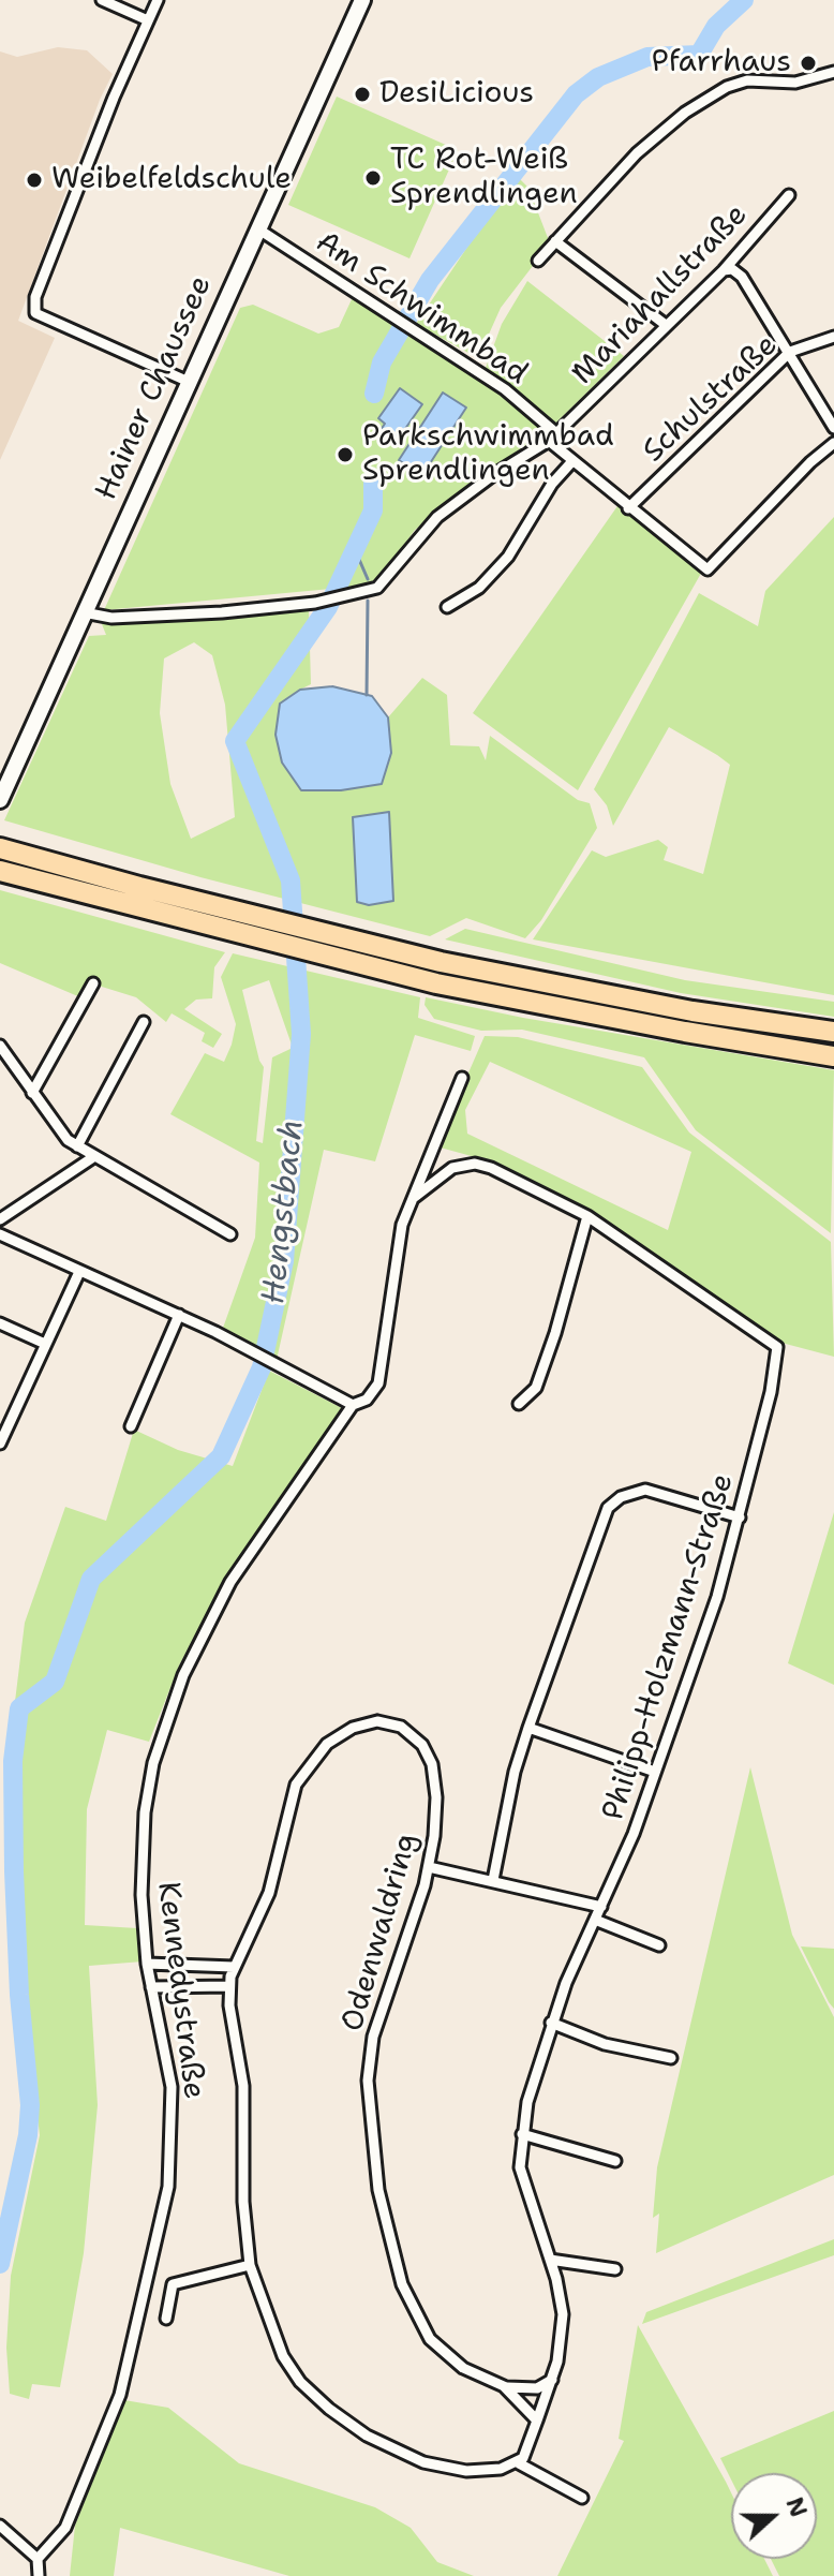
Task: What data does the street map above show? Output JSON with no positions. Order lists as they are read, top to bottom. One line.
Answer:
{"streets":{"street":["Mariahallstraße","Am Schwimmbad","Hainer Chaussee","Schulstraße","Philipp-Holzmann-Straße","Odenwaldring","Kennedystraße"]},"crossings":[["Mariahallstraße","Am Schwimmbad"],["Mariahallstraße","Hainer Chaussee"],["Am Schwimmbad","Hainer Chaussee"],["Philipp-Holzmann-Straße","Odenwaldring"],["Philipp-Holzmann-Straße","Kennedystraße"]],"water":["Hengstbach"],"places":["Pfarrhaus","DesiLicious","TC Rot-Weiß Sprendlingen","Weibelfeldschule","Parkschwimmbad Sprendlingen"],"north":"right"}
